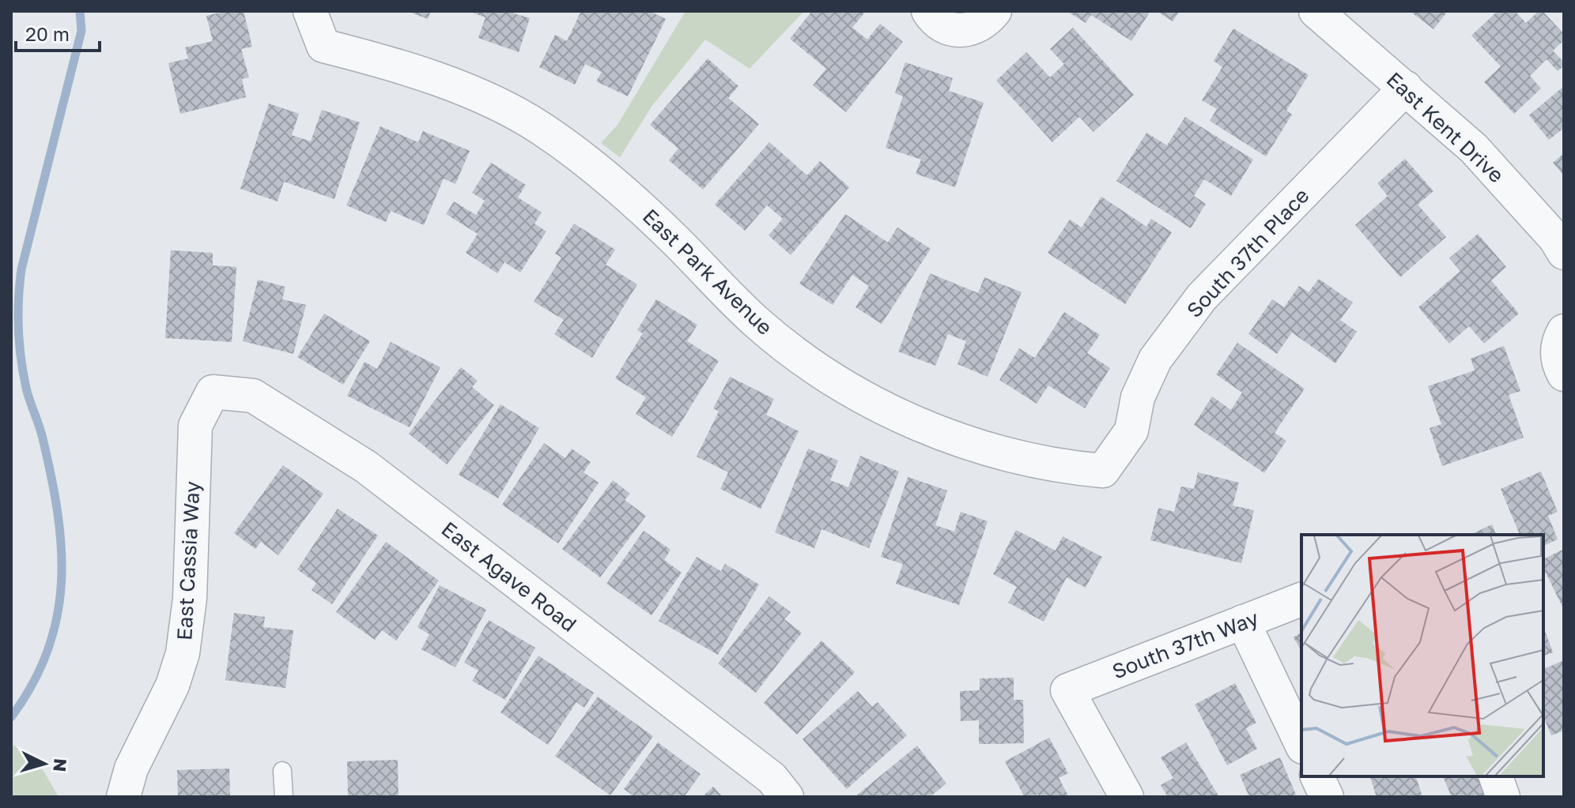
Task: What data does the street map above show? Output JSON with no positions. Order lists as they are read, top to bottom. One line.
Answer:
{"streets":{"street":["East Kent Drive","South 37th Place","East Park Avenue","East Cassia Way","East Agave Road","South 37th Way"]},"crossings":[["East Kent Drive","South 37th Place"],["South 37th Place","East Park Avenue"],["East Cassia Way","East Agave Road"]],"scale_bar":"20 m","north":"right"}
